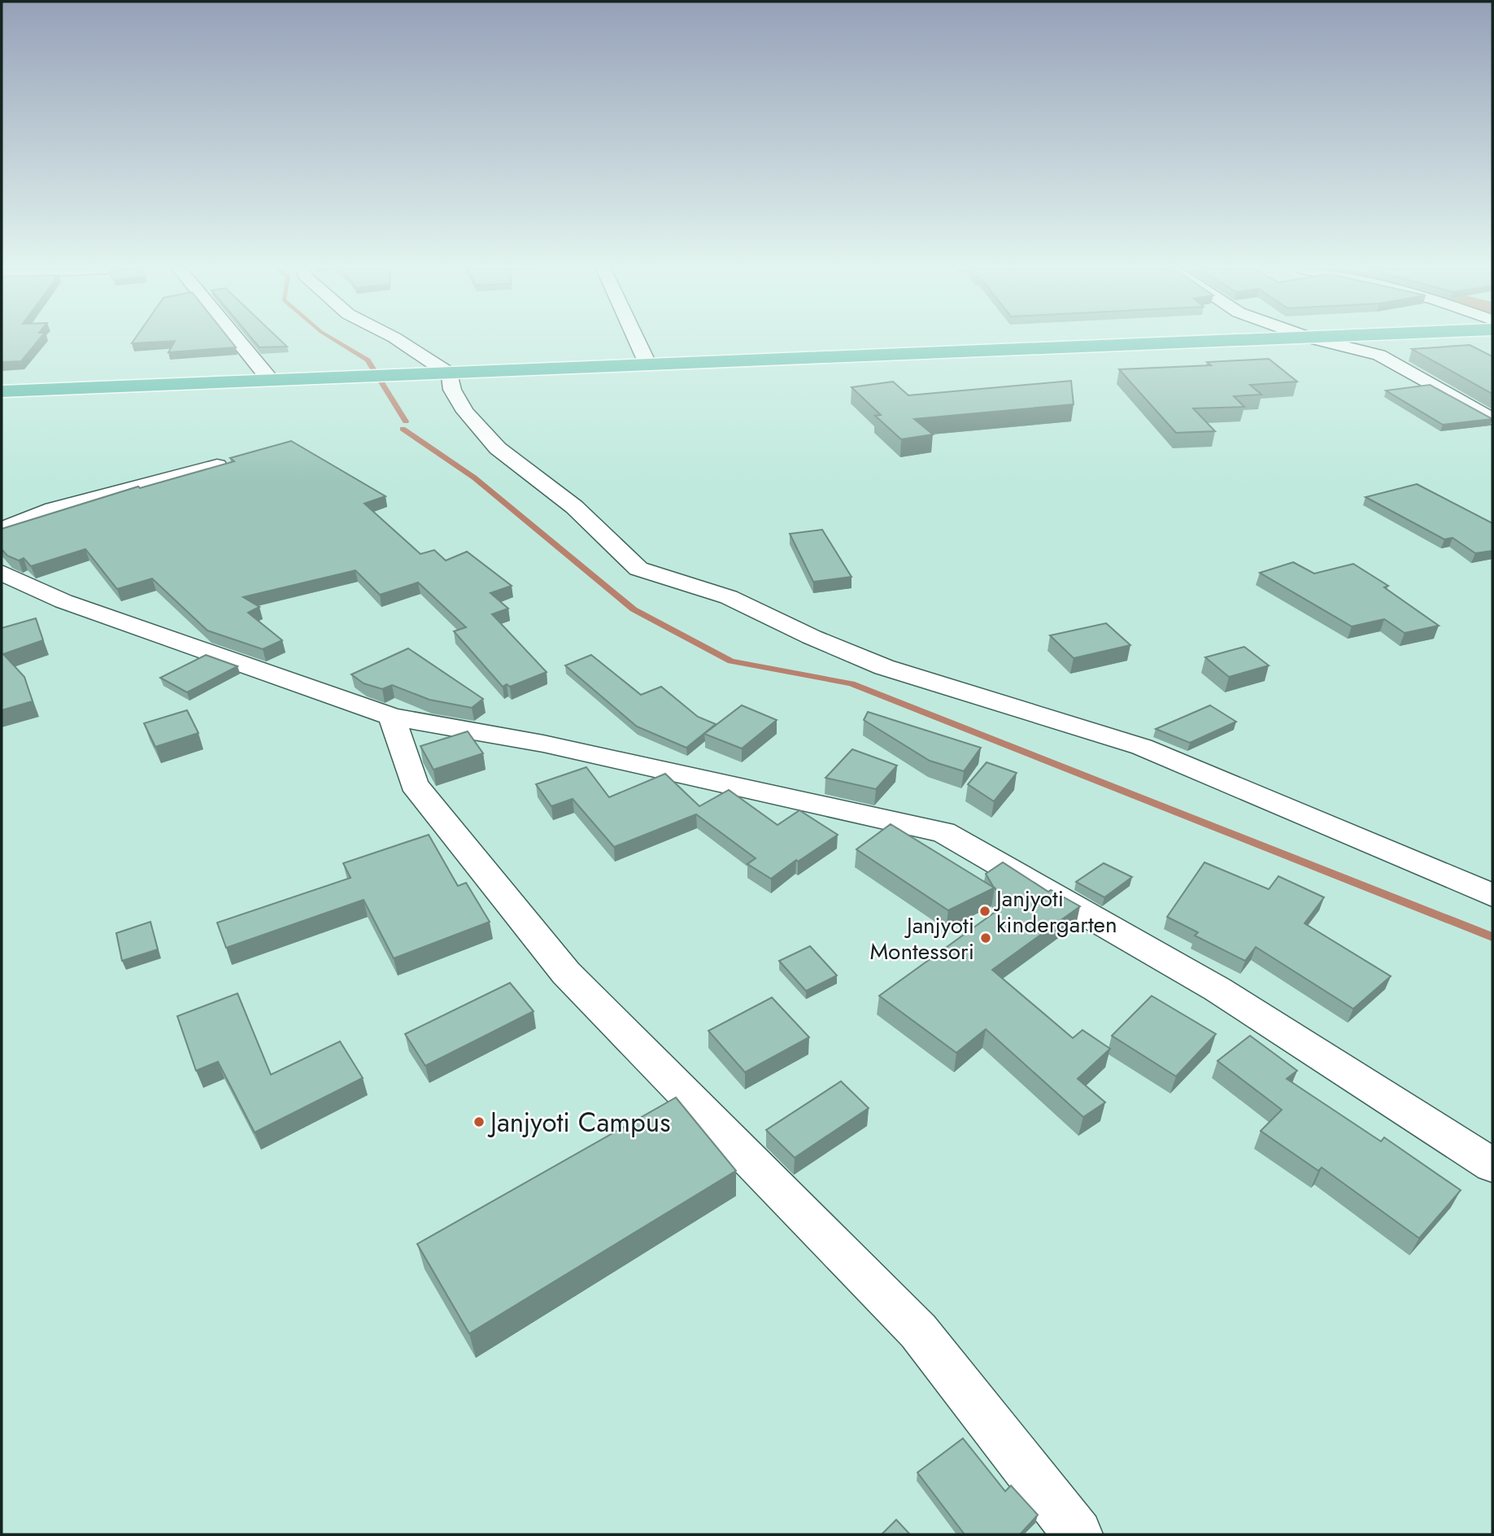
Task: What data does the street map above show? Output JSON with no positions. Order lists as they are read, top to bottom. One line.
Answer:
{"places":["Janjyoti kindergarten","Janjyoti Montessori","Janjyoti Campus"]}
